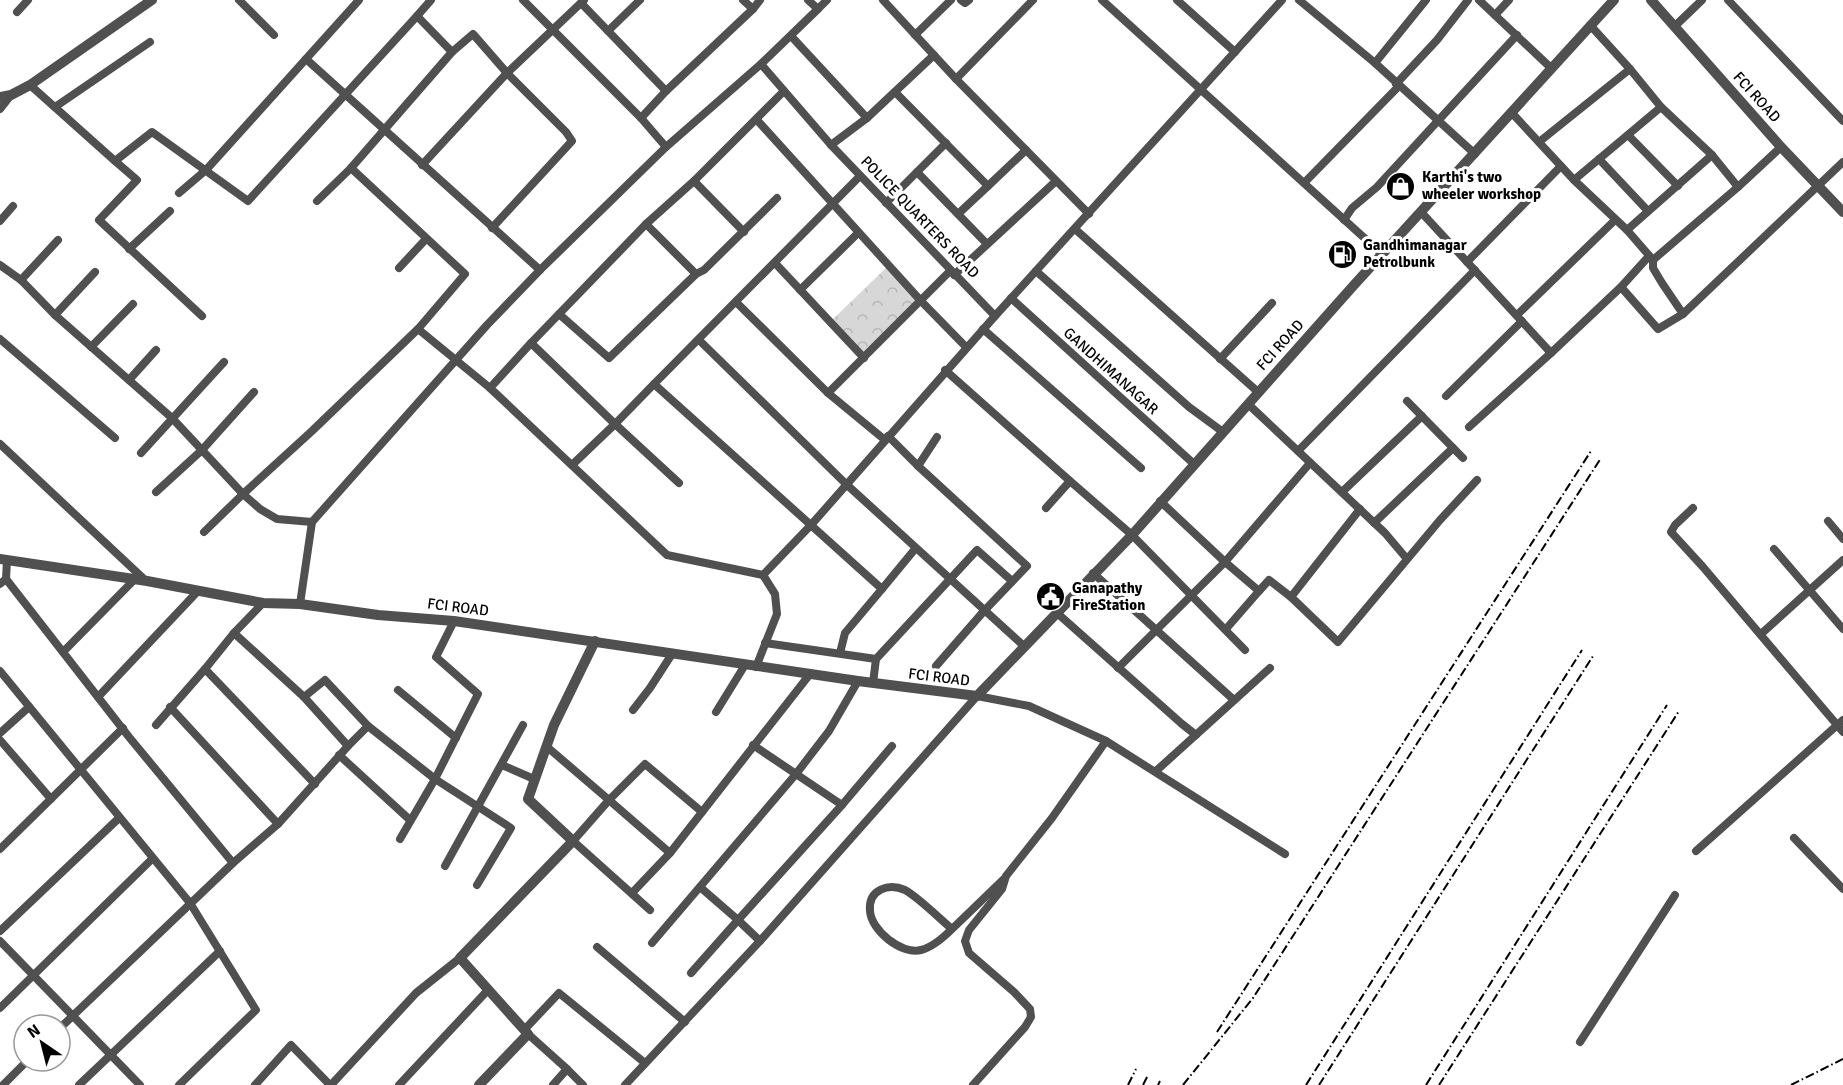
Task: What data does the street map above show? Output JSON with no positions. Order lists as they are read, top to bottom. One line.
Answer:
{"streets":{"street":["FCI ROAD","POLICE QUARTERS ROAD","GANDHIMANAGAR"]},"crossings":[["FCI ROAD","GANDHIMANAGAR"]],"places":{"shop":["Karthi's two wheeler workshop"],"fuel station":["Gandhimanagar Petrolbunk"],"public building":["Ganapathy FireStation"]},"north":"top left"}
